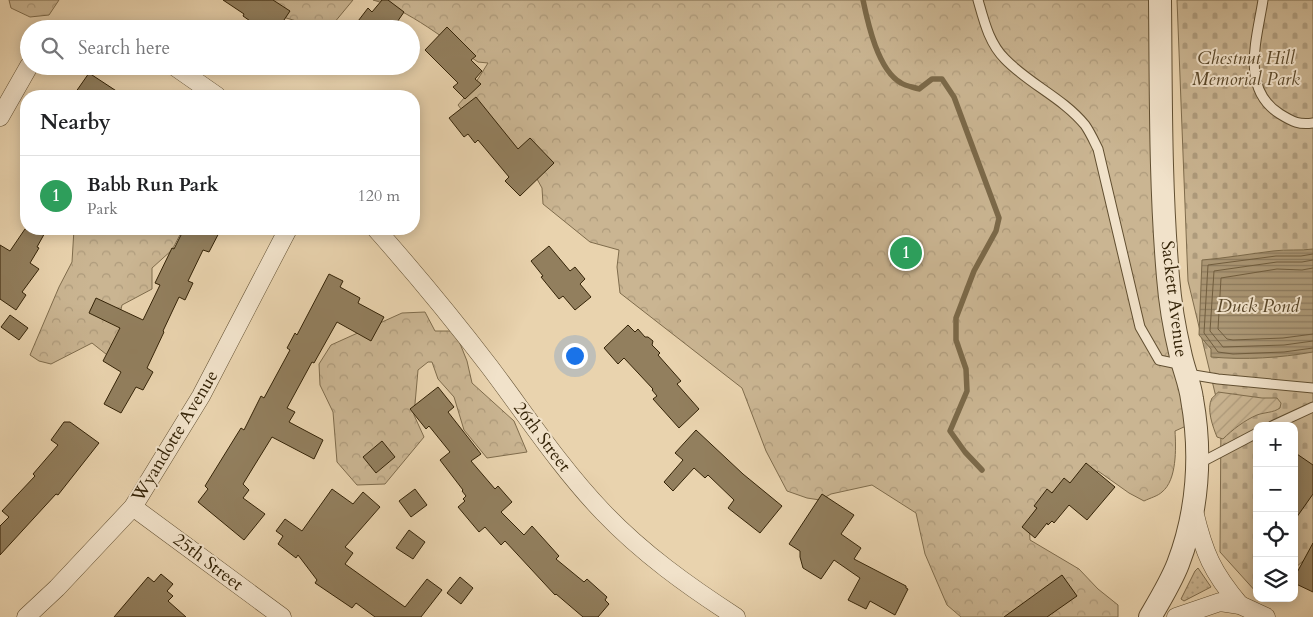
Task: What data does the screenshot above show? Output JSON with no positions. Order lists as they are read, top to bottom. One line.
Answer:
{"streets":{"street":["Sackett Avenue","Wyandotte Avenue","26th Street","25th Street"]},"crossings":[["Wyandotte Avenue","25th Street"]],"water":["Duck Pond"],"parks":["Chestnut Hill Memorial Park"],"page":{"search":"Search here","heading":"Nearby","list":[{"mark":"1","name":"Babb Run Park","note":"Park","value":"120 m"}],"pins":"1","map_buttons":["+","−"]}}
